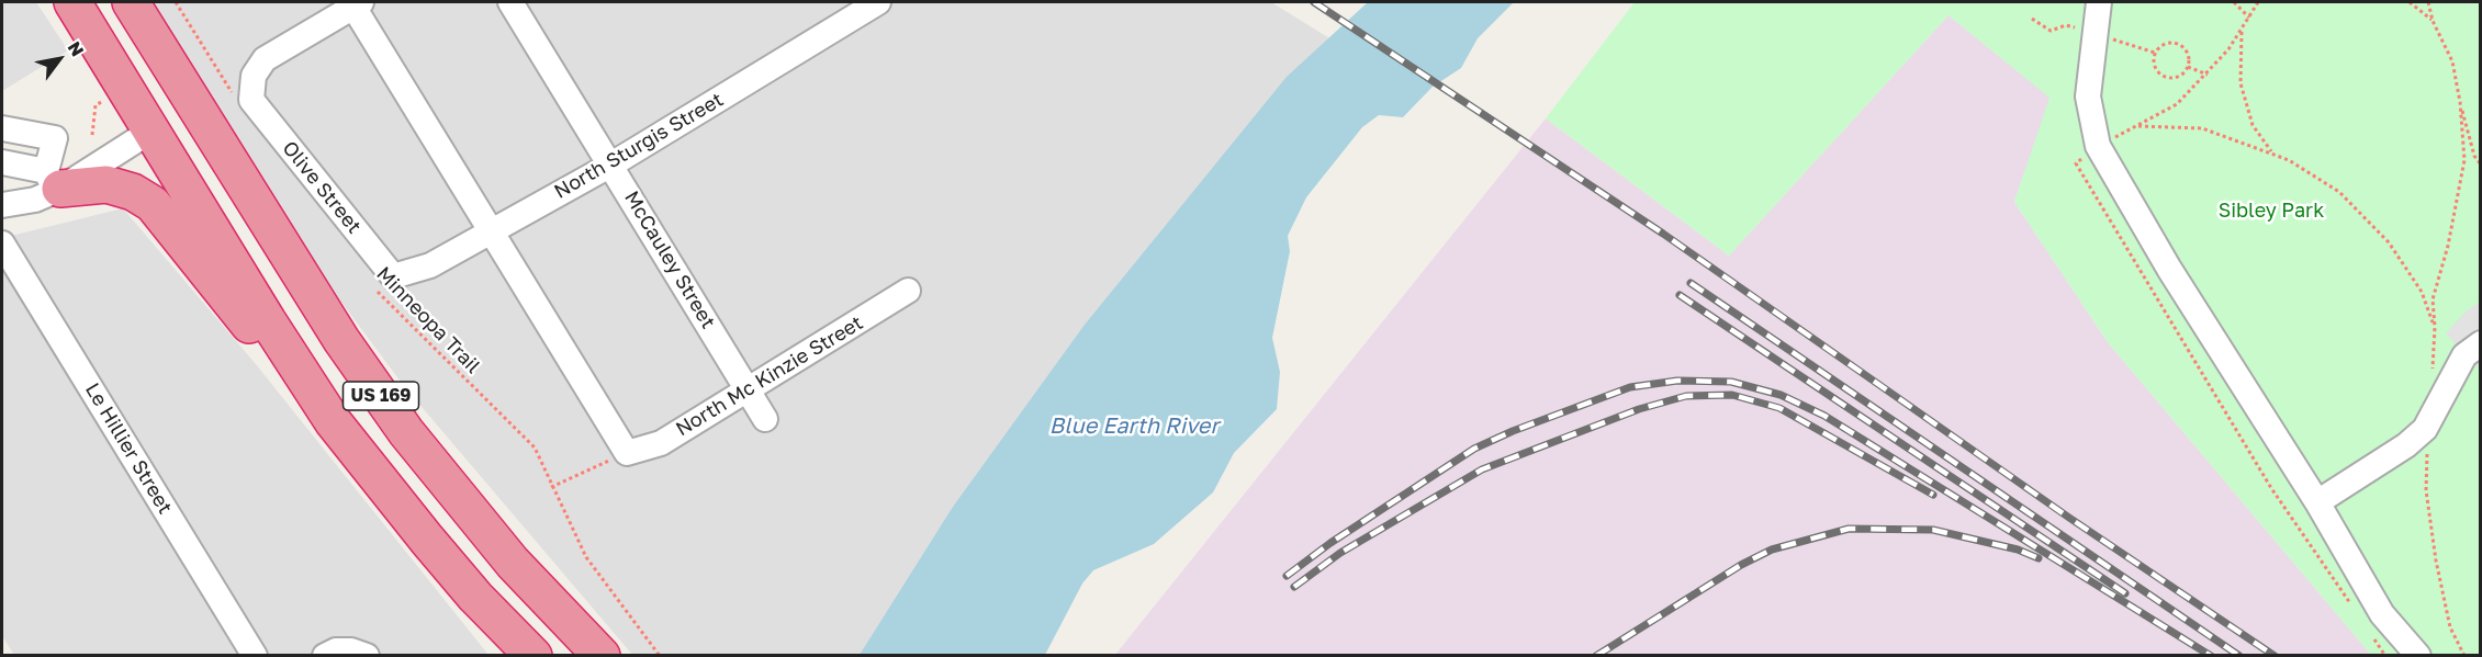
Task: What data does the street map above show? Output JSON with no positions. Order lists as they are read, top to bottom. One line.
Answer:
{"streets":{"highway":["US 169"],"street":["North Sturgis Street","Olive Street","McCauley Street","North Mc Kinzie Street","Le Hillier Street"],"path":["Minneopa Trail"]},"crossings":[["North Sturgis Street","Olive Street"],["North Sturgis Street","McCauley Street"],["North Sturgis Street","Minneopa Trail"],["North Sturgis Street","North Mc Kinzie Street"],["Olive Street","Minneopa Trail"],["McCauley Street","North Mc Kinzie Street"]],"water":["Blue Earth River"],"parks":["Sibley Park"],"north":"top right"}
